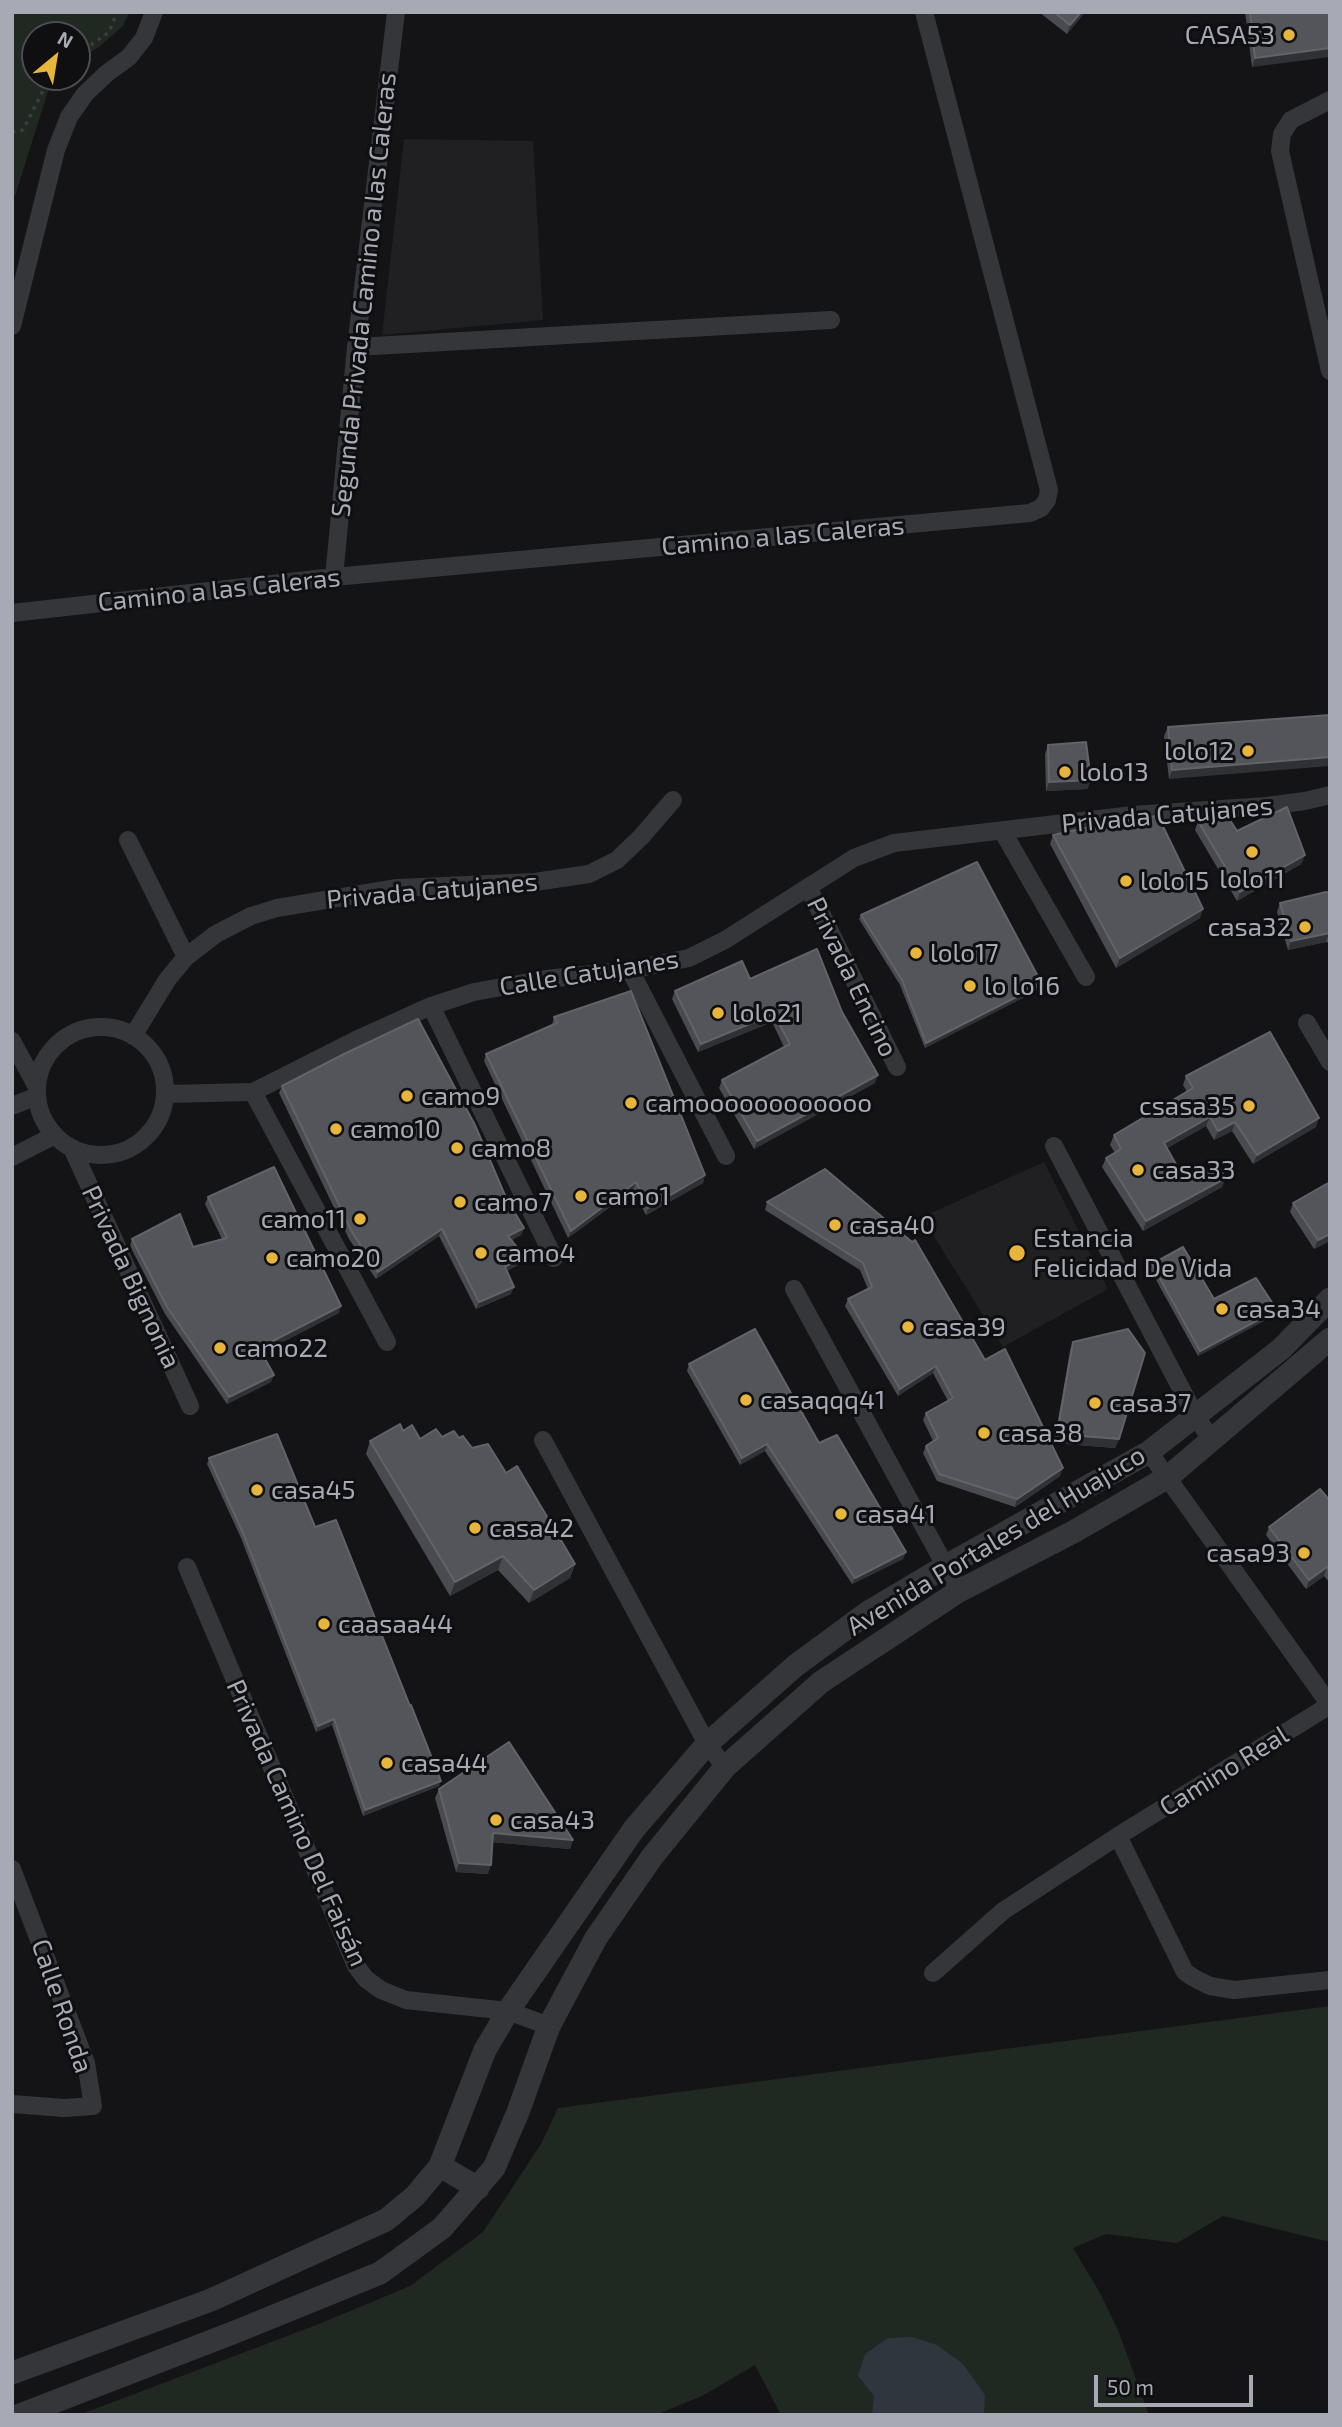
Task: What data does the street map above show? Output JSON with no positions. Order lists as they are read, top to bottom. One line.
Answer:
{"streets":{"street":["Segunda Privada Camino a las Caleras","Camino a las Caleras","Privada Catujanes","Calle Catujanes","Privada Encino","Privada Bignonia","Avenida Portales del Huajuco","Camino Real","Privada Camino Del Faisán","Calle Ronda"]},"crossings":[["Segunda Privada Camino a las Caleras","Camino a las Caleras"],["Privada Catujanes","Calle Catujanes"],["Privada Catujanes","Privada Bignonia"],["Calle Catujanes","Privada Encino"],["Calle Catujanes","Privada Bignonia"],["Avenida Portales del Huajuco","Privada Camino Del Faisán"]],"places":["CASA53","lolo12","lolo13","lolo11","lolo15","casa32","lolo17","lo lo16","lolo21","camo9","camoooooooooooo","csasa35","camo10","camo8","casa33","camo1","camo7","camo11","casa40","camo4","Estancia Felicidad De Vida","camo20","casa34","casa39","camo22","casaqqq41","casa37","casa38","casa45","casa41","casa42","casa93","caasaa44","casa44","casa43"],"scale_bar":"50 m","north":"top right"}
